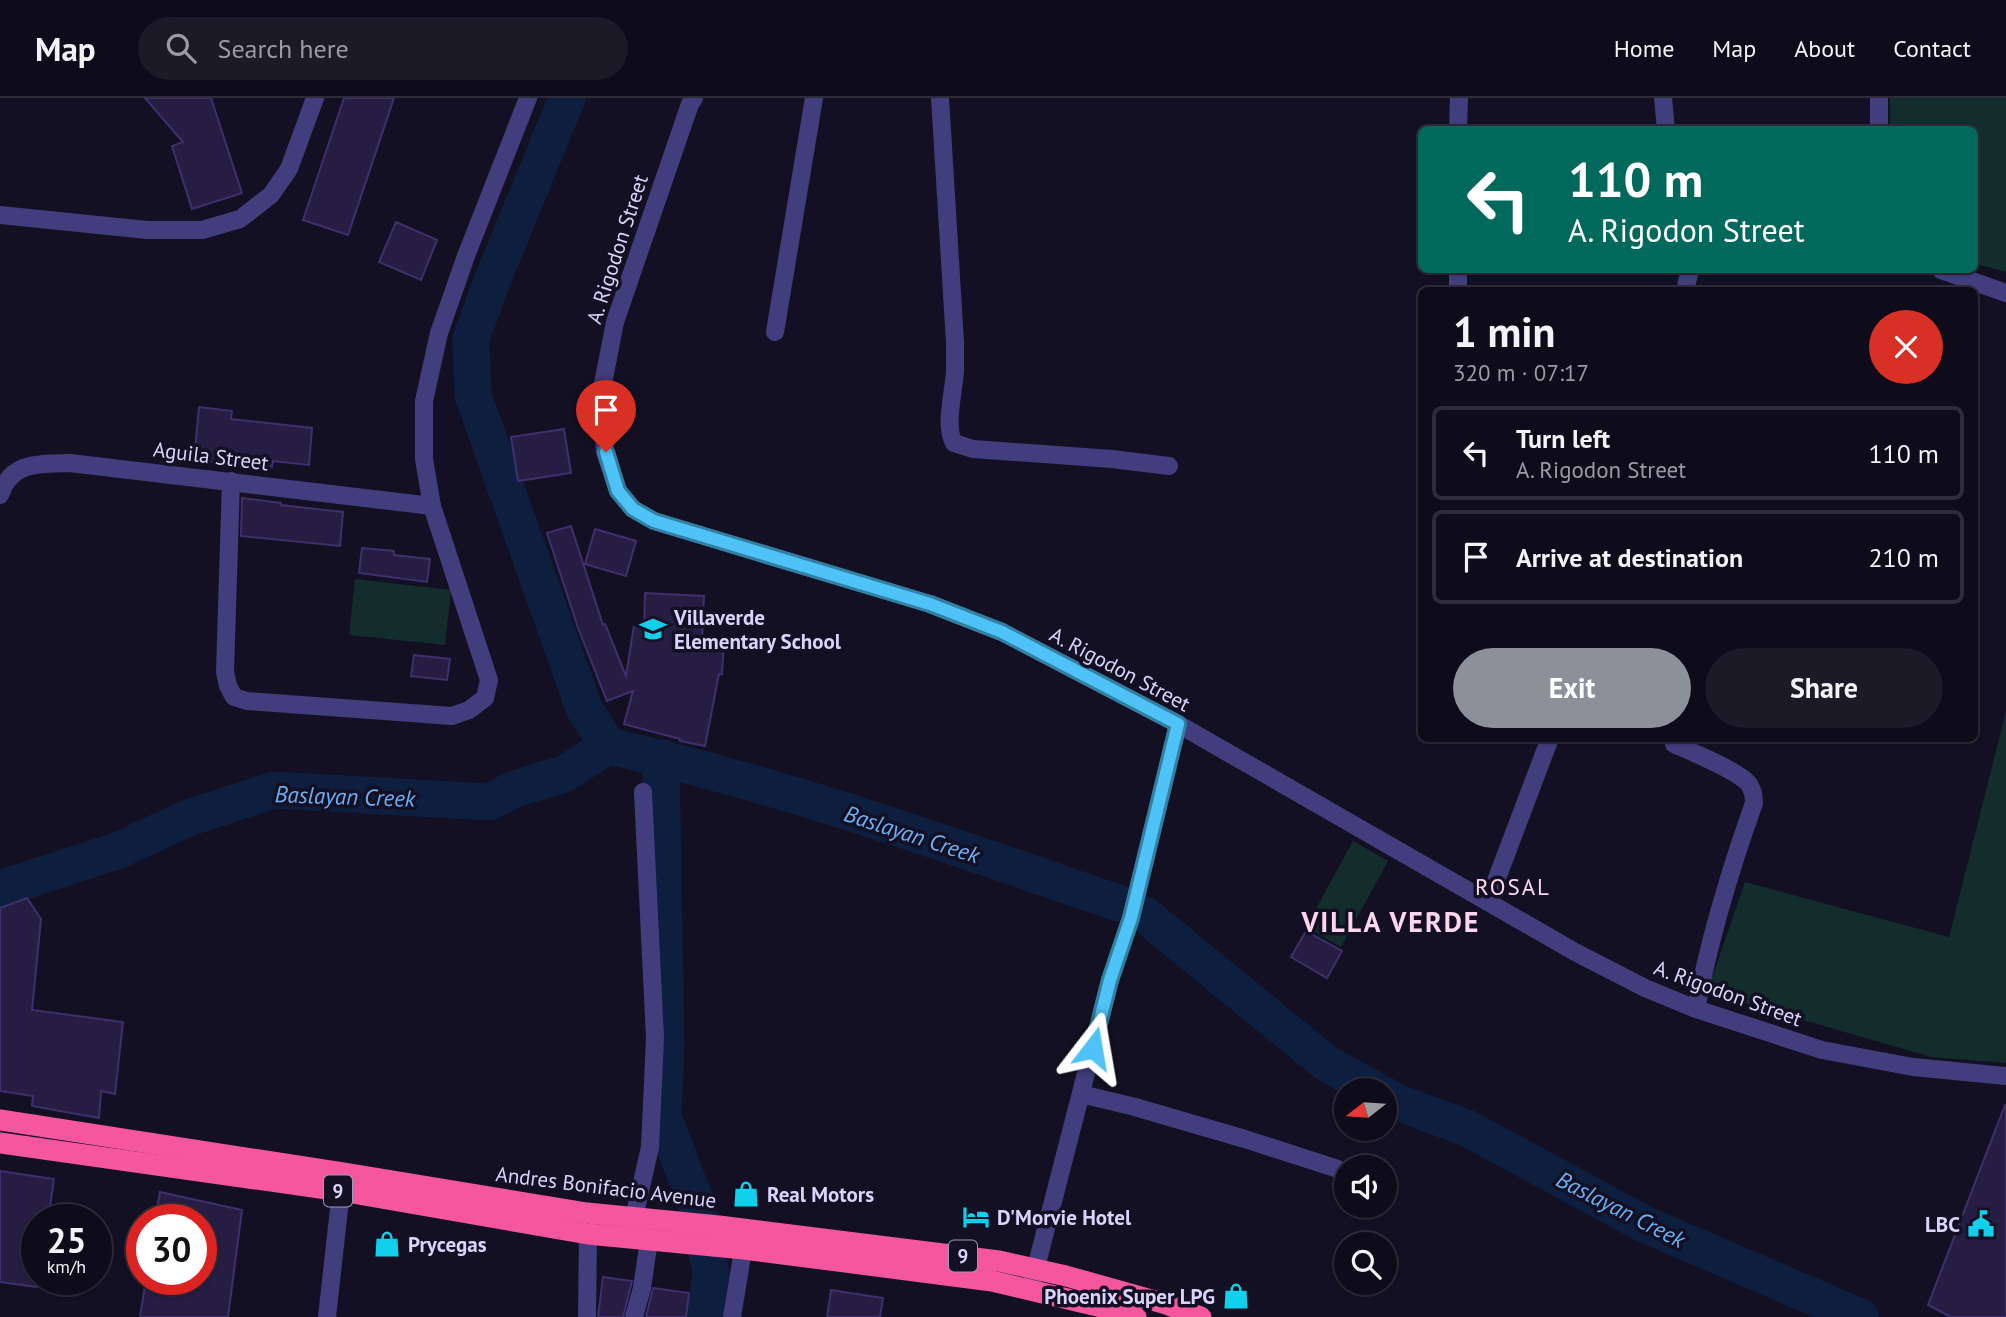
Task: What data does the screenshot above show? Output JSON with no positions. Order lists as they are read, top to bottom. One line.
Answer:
{"streets":{"highway":["Andres Bonifacio Avenue","9"],"street":["A. Rigodon Street","Aguila Street"]},"districts":["ROSAL","VILLA VERDE"],"water":["Baslayan Creek"],"places":{"school or university":["Villaverde Elementary School"],"shop":["Real Motors","Prycegas","Phoenix Super LPG"],"hotel":["D'Morvie Hotel"],"public building":["LBC"]},"north":"left","page":{"header":"Map","search":"Search here","nav":["Home","Map","About","Contact"],"turn":["110 m","A. Rigodon Street"],"heading":["1 min","320 m · 07:17"],"list":[{"name":"Turn left","note":"A. Rigodon Street","value":"110 m"},{"name":"Arrive at destination","value":"210 m"}],"buttons":["Exit","Share"],"speed":"25 km/h","limit":"30"}}
